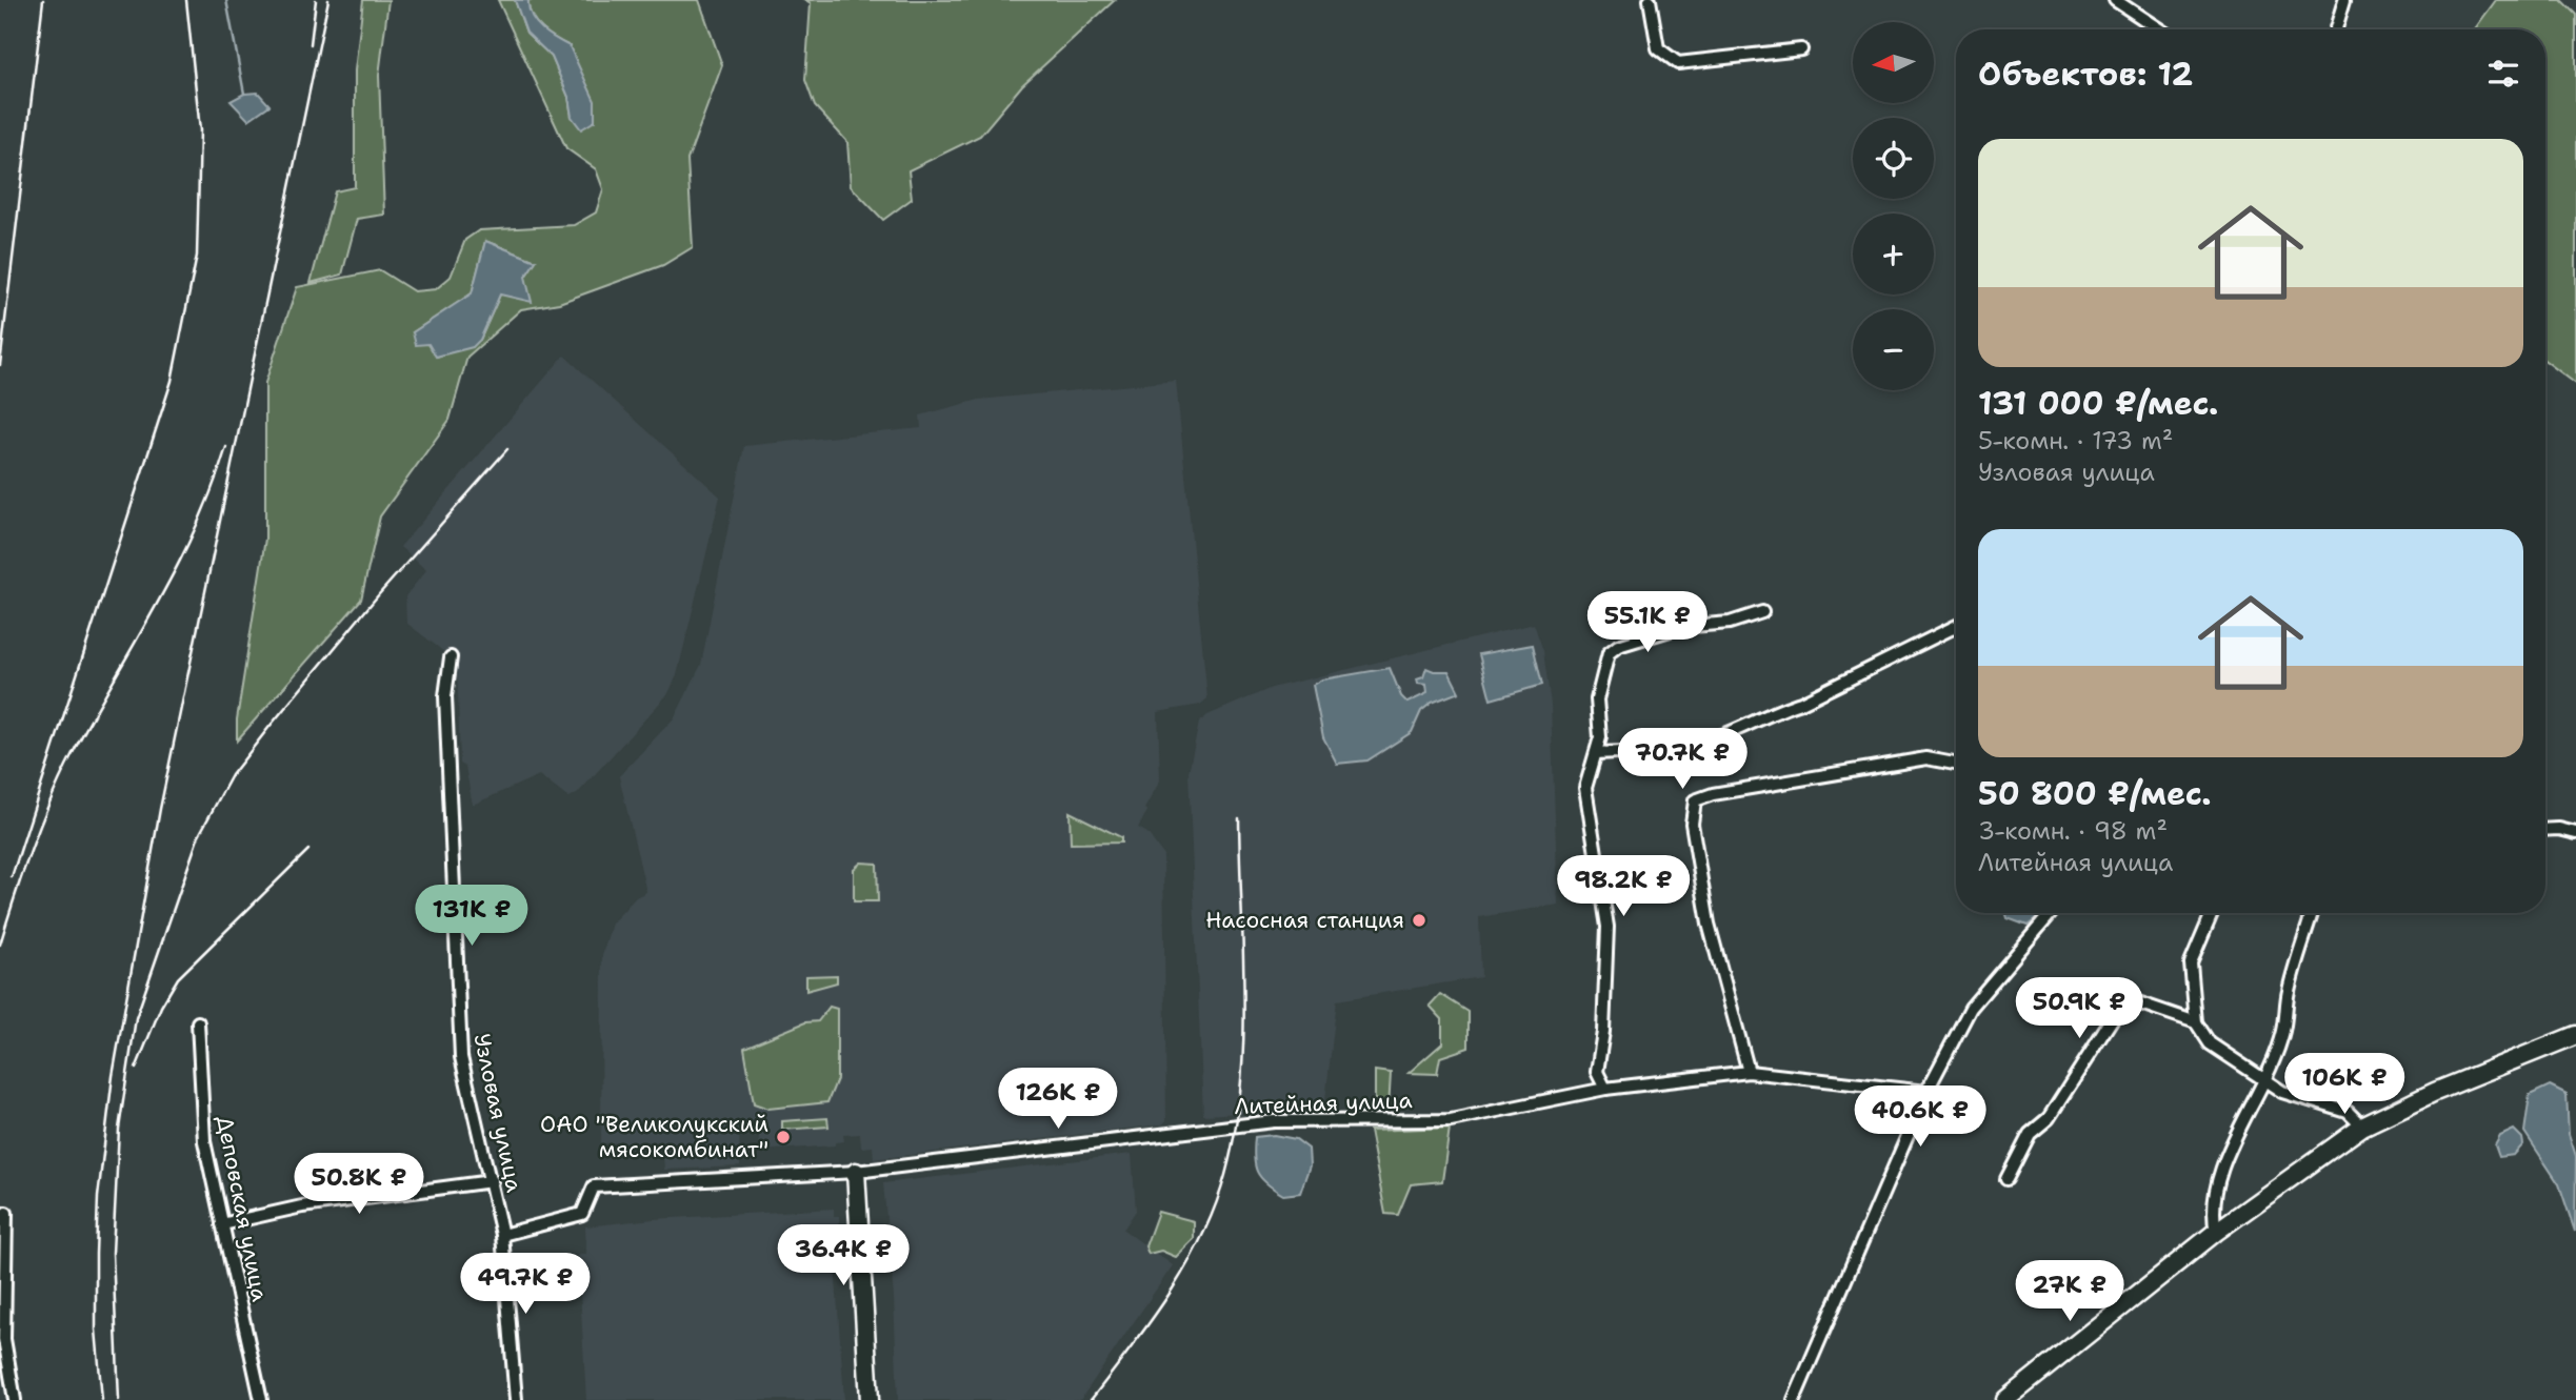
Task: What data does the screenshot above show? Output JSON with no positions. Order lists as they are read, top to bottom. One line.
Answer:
{"streets":{"street":["Литейная улица","Узловая улица","Деповская улица"]},"crossings":[["Литейная улица","Узловая улица"]],"places":["Насосная станция","ОАО \"Великолукский мясокомбинат\""],"north":"left","page":{"map_buttons":["+","−"],"heading":"Объектов: 12","list":[{"name":"131 000 ₽/мес.","note":"5-комн. · 173 m² · Узловая улица"},{"name":"50 800 ₽/мес.","note":"3-комн. · 98 m² · Литейная улица"}],"price":["55.1K ₽","70.7K ₽","98.2K ₽","131K ₽","50.9K ₽","106K ₽","126K ₽","40.6K ₽","50.8K ₽","36.4K ₽","49.7K ₽","27K ₽"]}}
